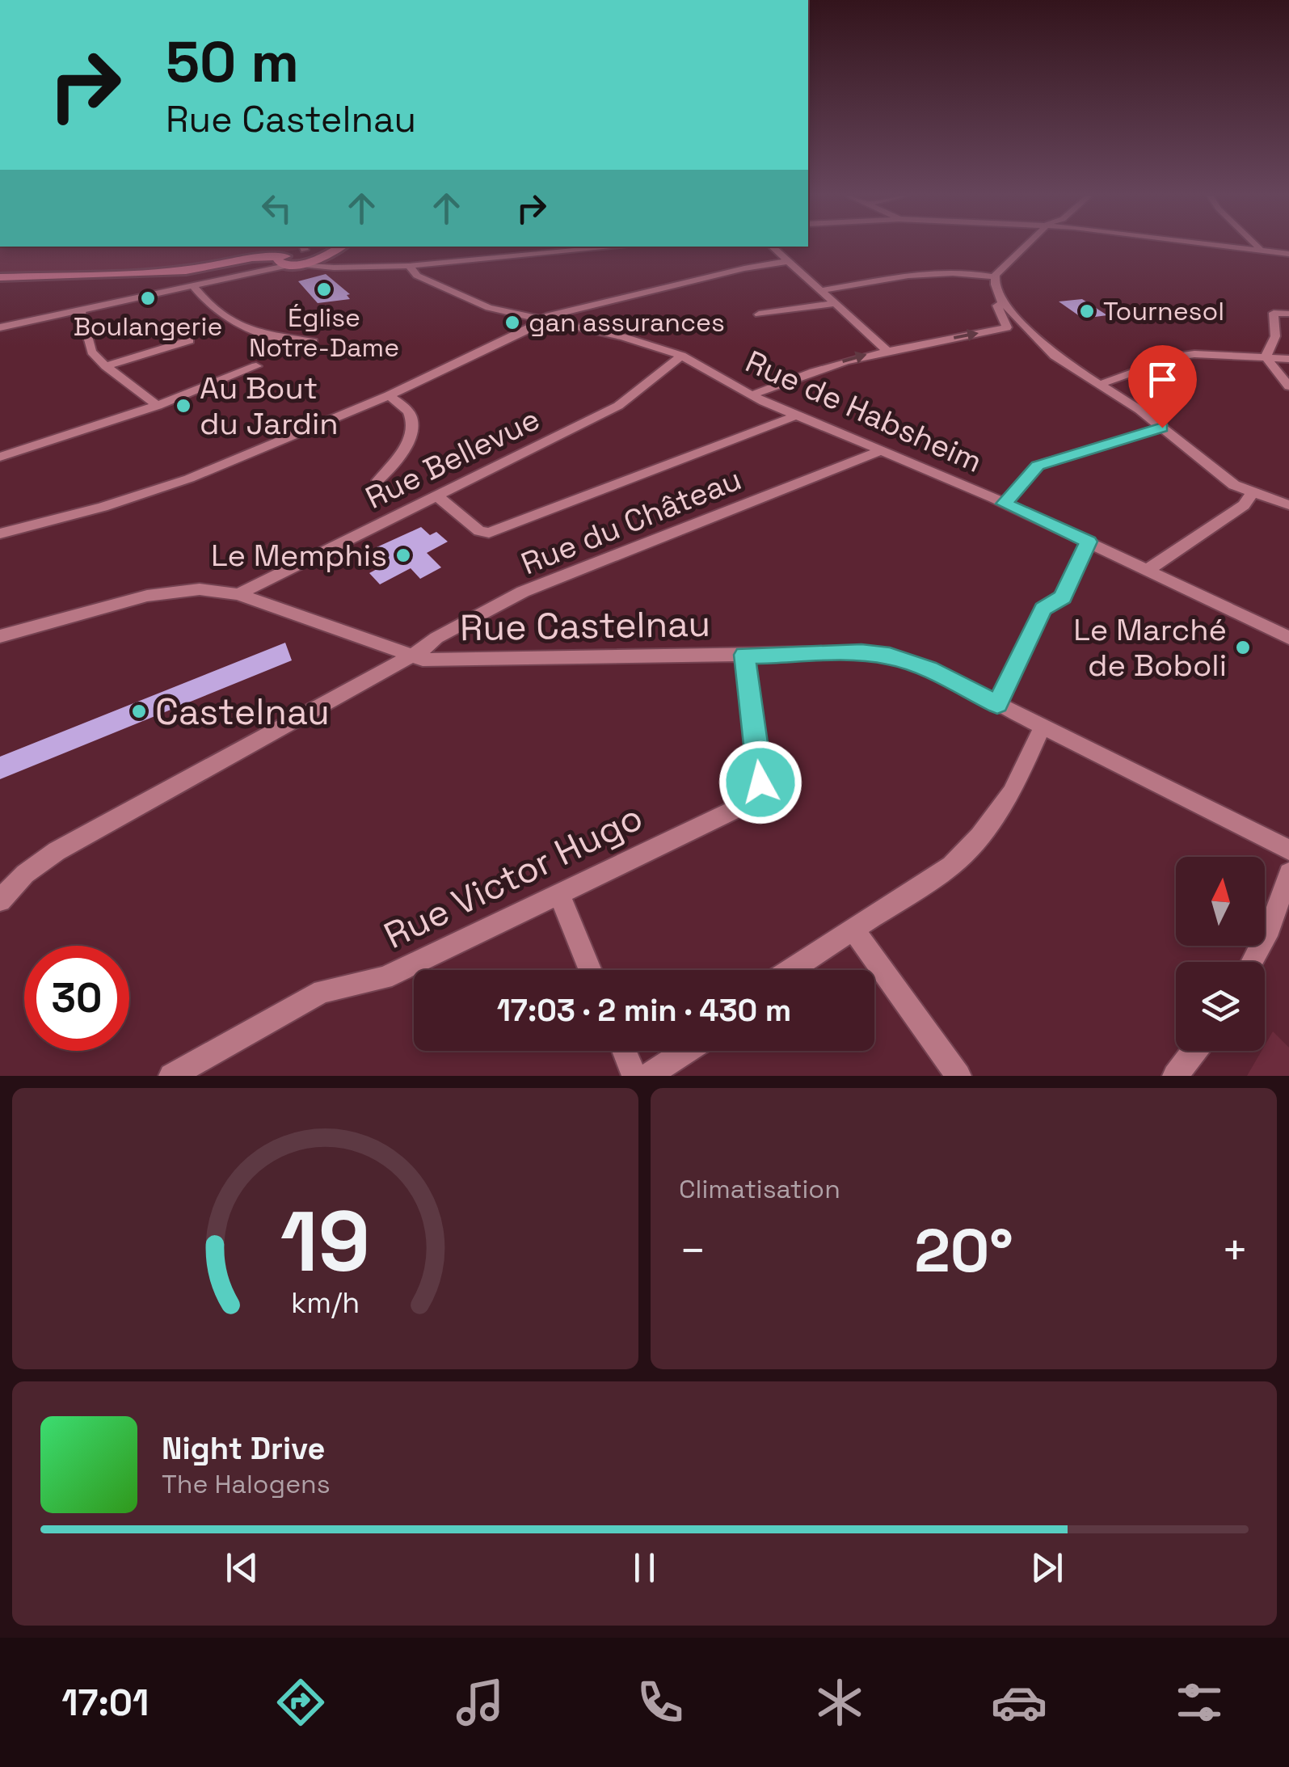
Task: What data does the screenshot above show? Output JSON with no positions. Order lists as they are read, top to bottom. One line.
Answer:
{"streets":{"street":["Rue de Habsheim","Rue Bellevue","Rue du Château","Rue Castelnau","Rue Victor Hugo"]},"crossings":[["Rue de Habsheim","Rue Bellevue"],["Rue de Habsheim","Rue du Château"],["Rue Bellevue","Rue Castelnau"],["Rue du Château","Rue Castelnau"],["Rue Castelnau","Rue Victor Hugo"]],"places":["Église Notre-Dame","Boulangerie","Tournesol","gan assurances","Au Bout du Jardin","Le Memphis","Le Marché de Boboli","Castelnau"],"north":"top","page":{"turn":["50 m","Rue Castelnau"],"limit":"30","trip":"17:03 · 2 min · 430 m","tile":"Climatisation","heat":["−","20°","+"],"song":["Night Drive","The Halogens"],"tabs":"17:01","gauge":["19","km/h"]}}
